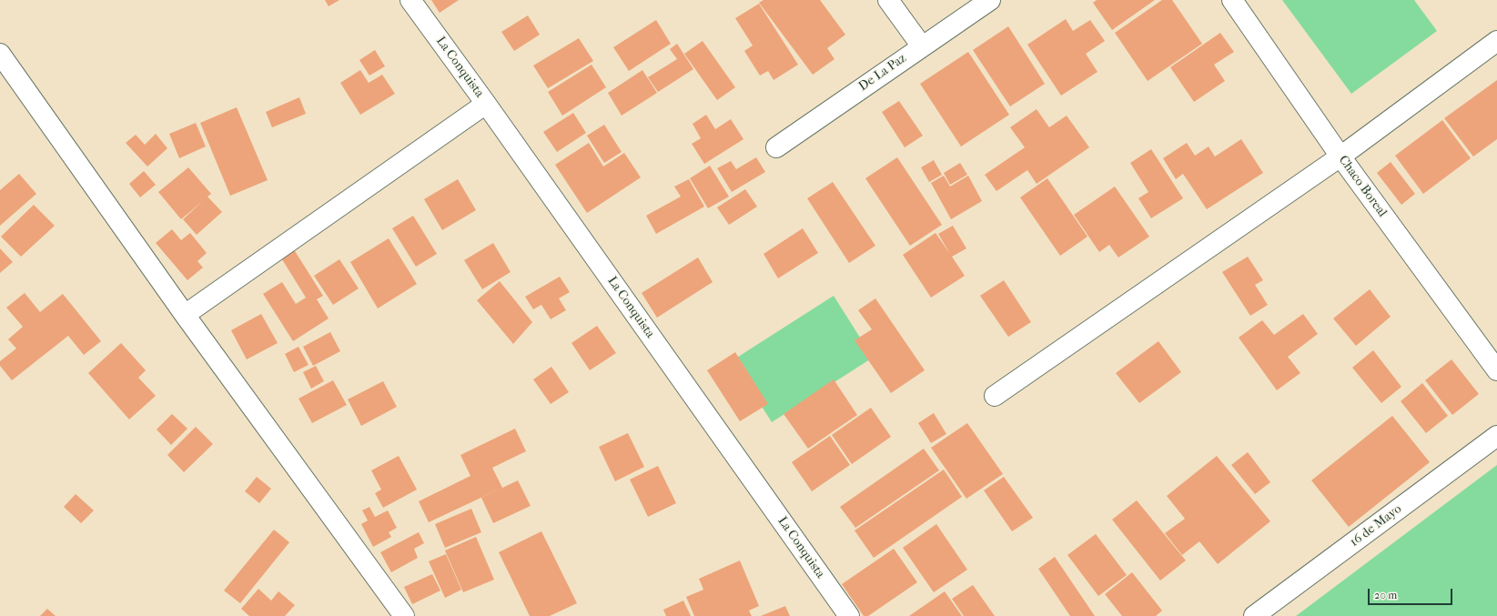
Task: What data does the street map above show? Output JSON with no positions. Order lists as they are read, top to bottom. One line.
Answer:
{"streets":{"street":["La Conquista","De La Paz","Chaco Boreal","16 de Mayo"]},"scale_bar":"20 m"}
